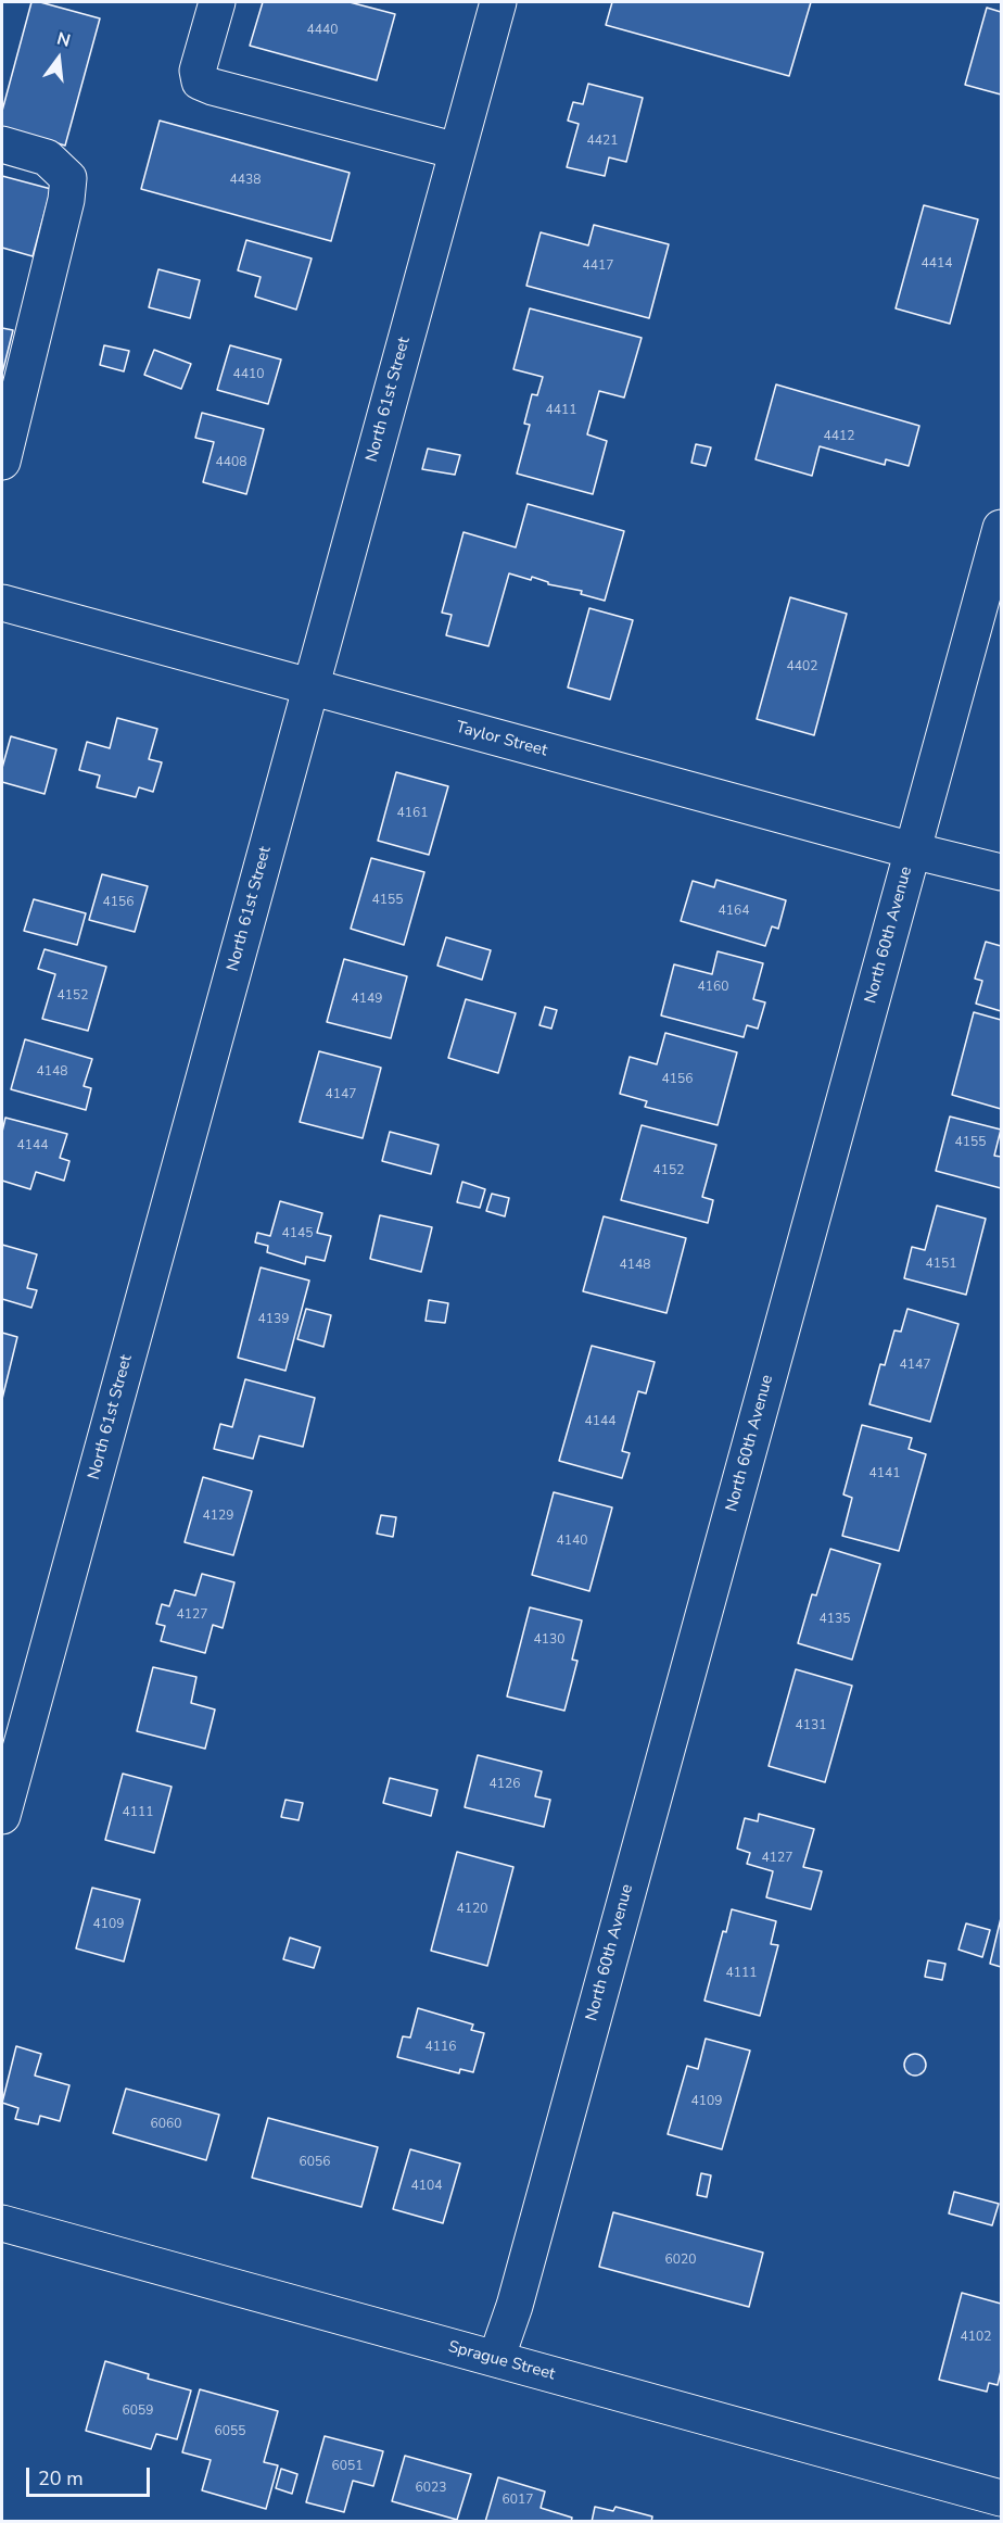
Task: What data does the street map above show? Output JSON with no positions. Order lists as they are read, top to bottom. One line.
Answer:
{"streets":{"street":["North 61st Street","Taylor Street","North 60th Avenue","Sprague Street"]},"crossings":[["North 61st Street","Taylor Street"],["Taylor Street","North 60th Avenue"],["North 60th Avenue","Sprague Street"]],"house_numbers":["4440","4421","4438","4414","4417","4410","4411","4412","4408","4402","4161","4155","4156","4164","4160","4152","4149","4148","4156","4147","4155","4144","4152","4145","4151","4148","4139","4147","4144","4141","4129","4140","4127","4135","4130","4131","4126","4111","4127","4120","4109","4111","4116","4109","6060","6056","4104","6020","4102","6059","6055","6051","6023","6017"],"scale_bar":"20 m","north":"top"}
